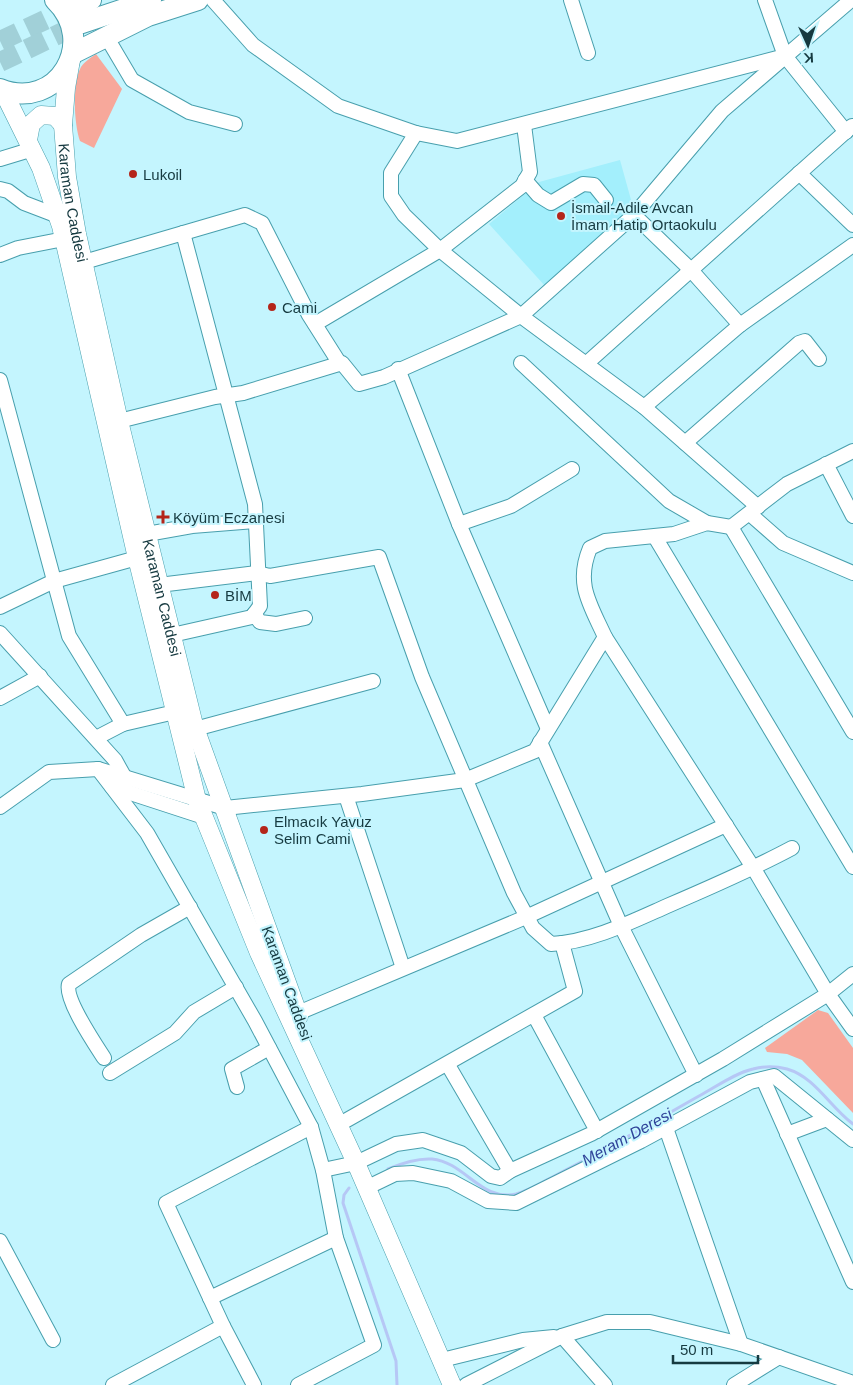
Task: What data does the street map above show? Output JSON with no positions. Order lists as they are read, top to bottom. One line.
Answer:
{"streets":{"main road":["Karaman Caddesi"]},"water":["Meram Deresi"],"places":{"other":["Lukoil","İsmail-Adile Avcan İmam Hatip Ortaokulu","Cami","BİM","Elmacık Yavuz Selim Cami"],"health":["Köyüm Eczanesi"]},"scale_bar":"50 m","north":"bottom"}
